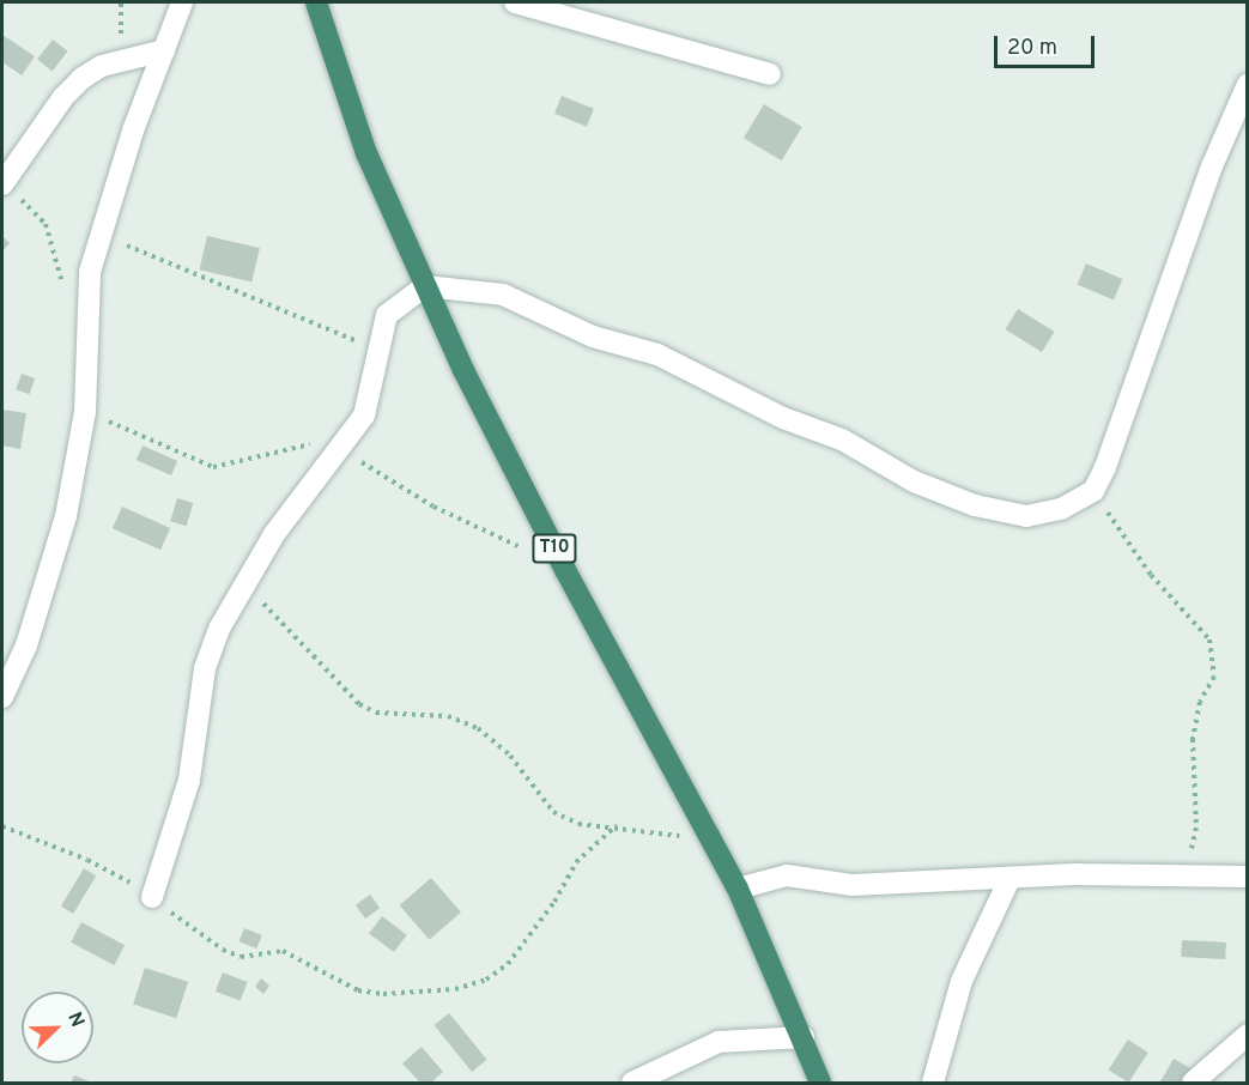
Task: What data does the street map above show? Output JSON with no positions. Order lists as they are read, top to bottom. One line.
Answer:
{"streets":{"highway":["T10"]},"scale_bar":"20 m","north":"top right"}
